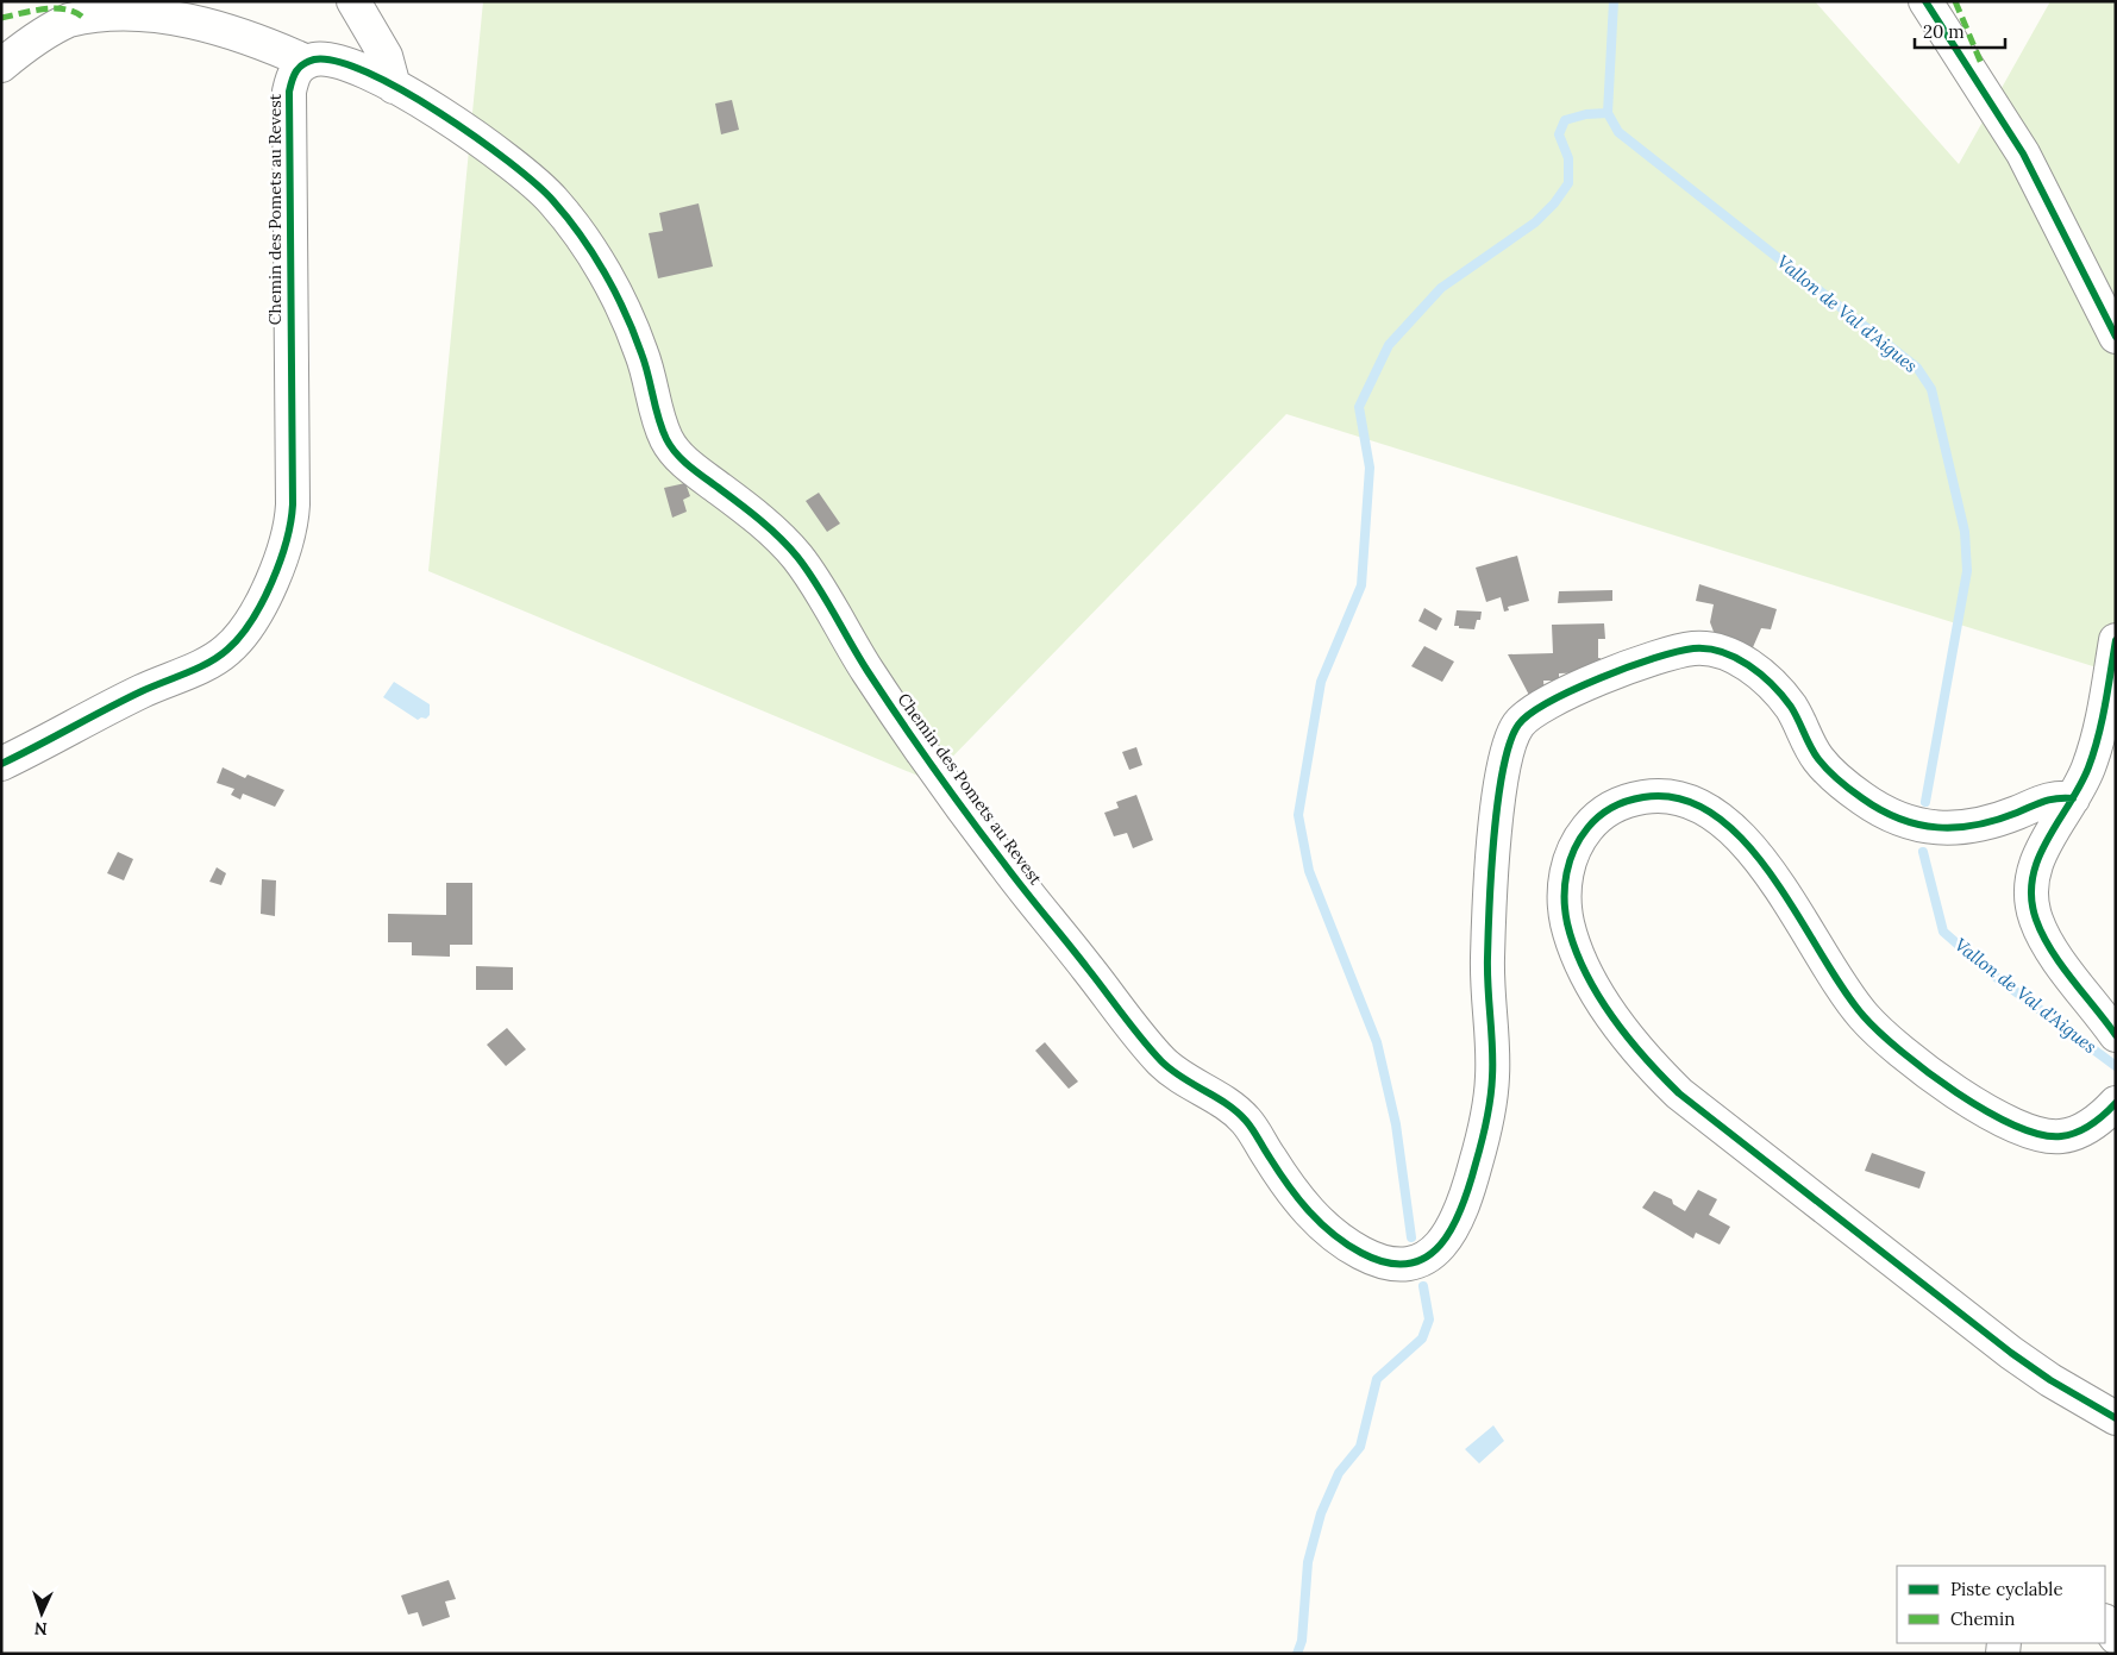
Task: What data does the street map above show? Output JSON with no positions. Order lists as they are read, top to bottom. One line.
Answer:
{"streets":{"street":["Chemin des Pomets au Revest"]},"water":["Vallon de Val d'Aigues"],"legend":["Piste cyclable","Chemin"],"scale_bar":"20 m","north":"bottom"}
